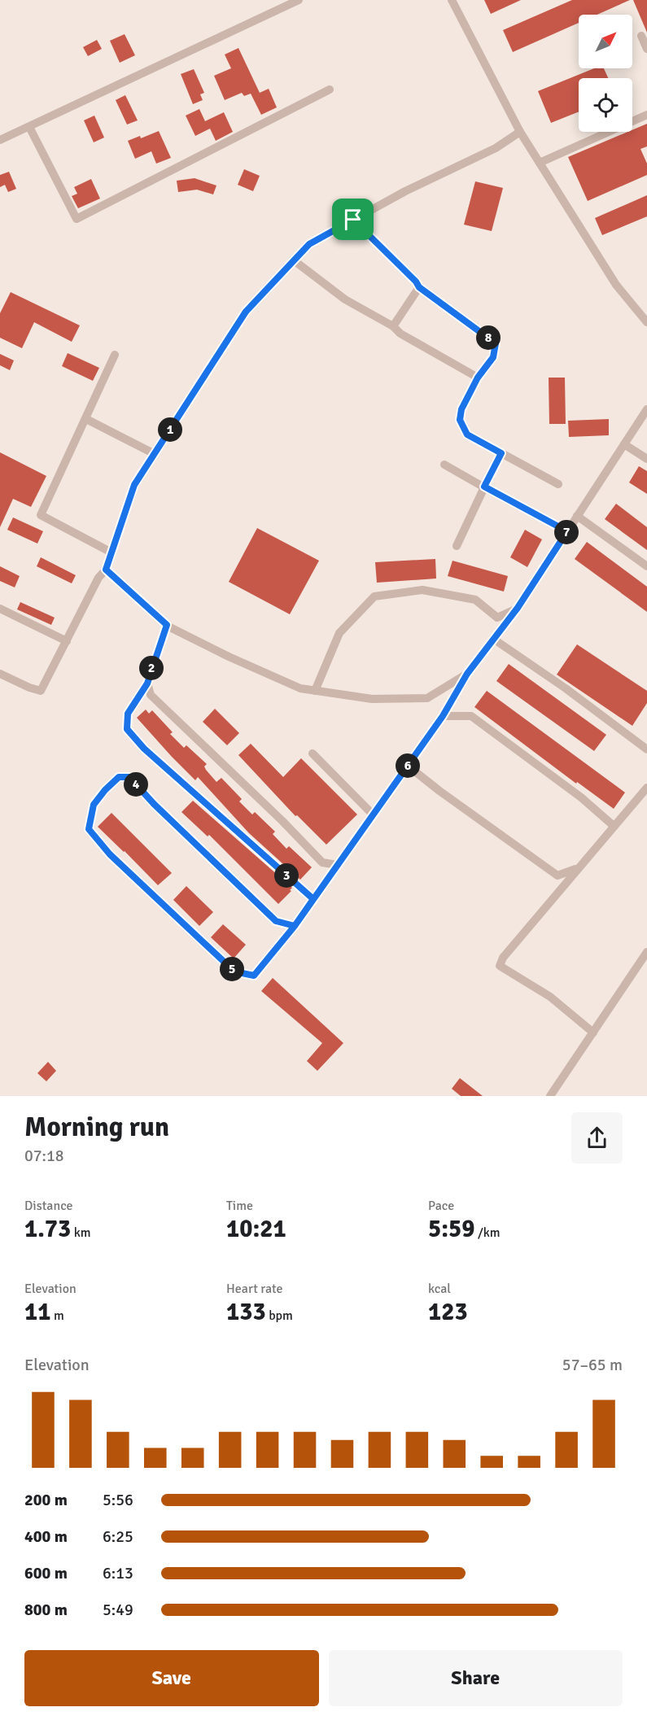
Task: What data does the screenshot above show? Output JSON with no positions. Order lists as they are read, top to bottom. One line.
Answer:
{"north":"top right","page":{"pins":["8","1","7","2","6","4","3","5"],"heading":["Morning run","07:18"],"stats":[["Distance","1.73 km"],["Time","10:21"],["Pace","5:59 /km"],["Elevation","11 m"],["Heart rate","133 bpm"],["kcal","123"]],"chart":["Elevation","57–65 m"],"list":[{"name":"200 m","note":"5:56"},{"name":"400 m","note":"6:25"},{"name":"600 m","note":"6:13"},{"name":"800 m","note":"5:49"}],"buttons":["Save","Share"]}}
